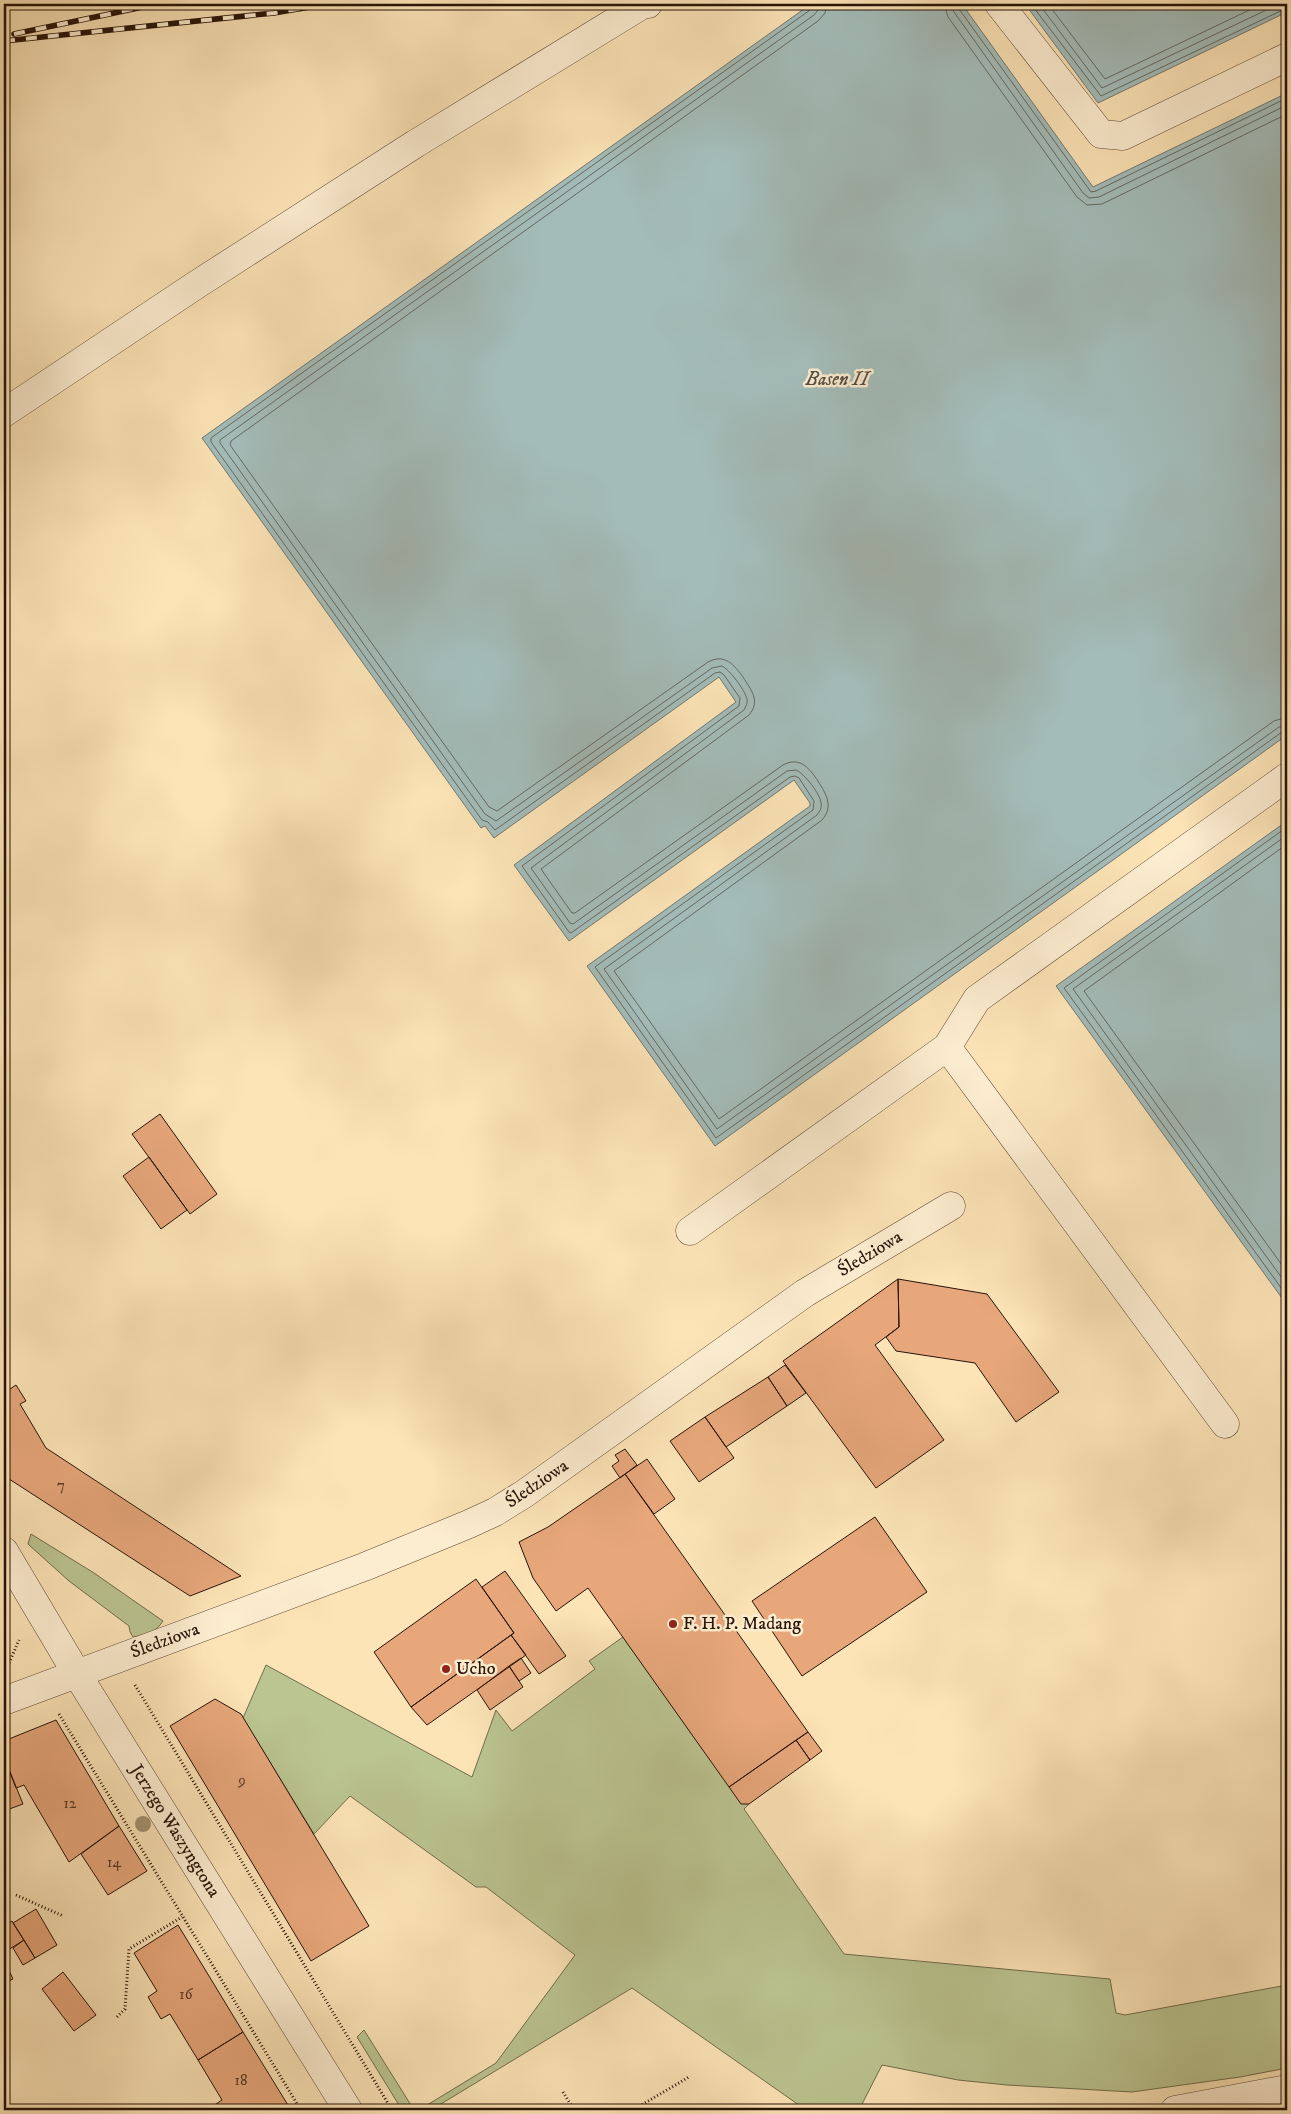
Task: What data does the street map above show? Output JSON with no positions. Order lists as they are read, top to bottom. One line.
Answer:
{"streets":{"street":["Śledziowa","Jerzego Waszyngtona"]},"crossings":[["Śledziowa","Jerzego Waszyngtona"]],"water":["Basen II"],"places":["F. H. P. Madang","Ucho"],"house_numbers":["7","9","12","14","16","18"]}
